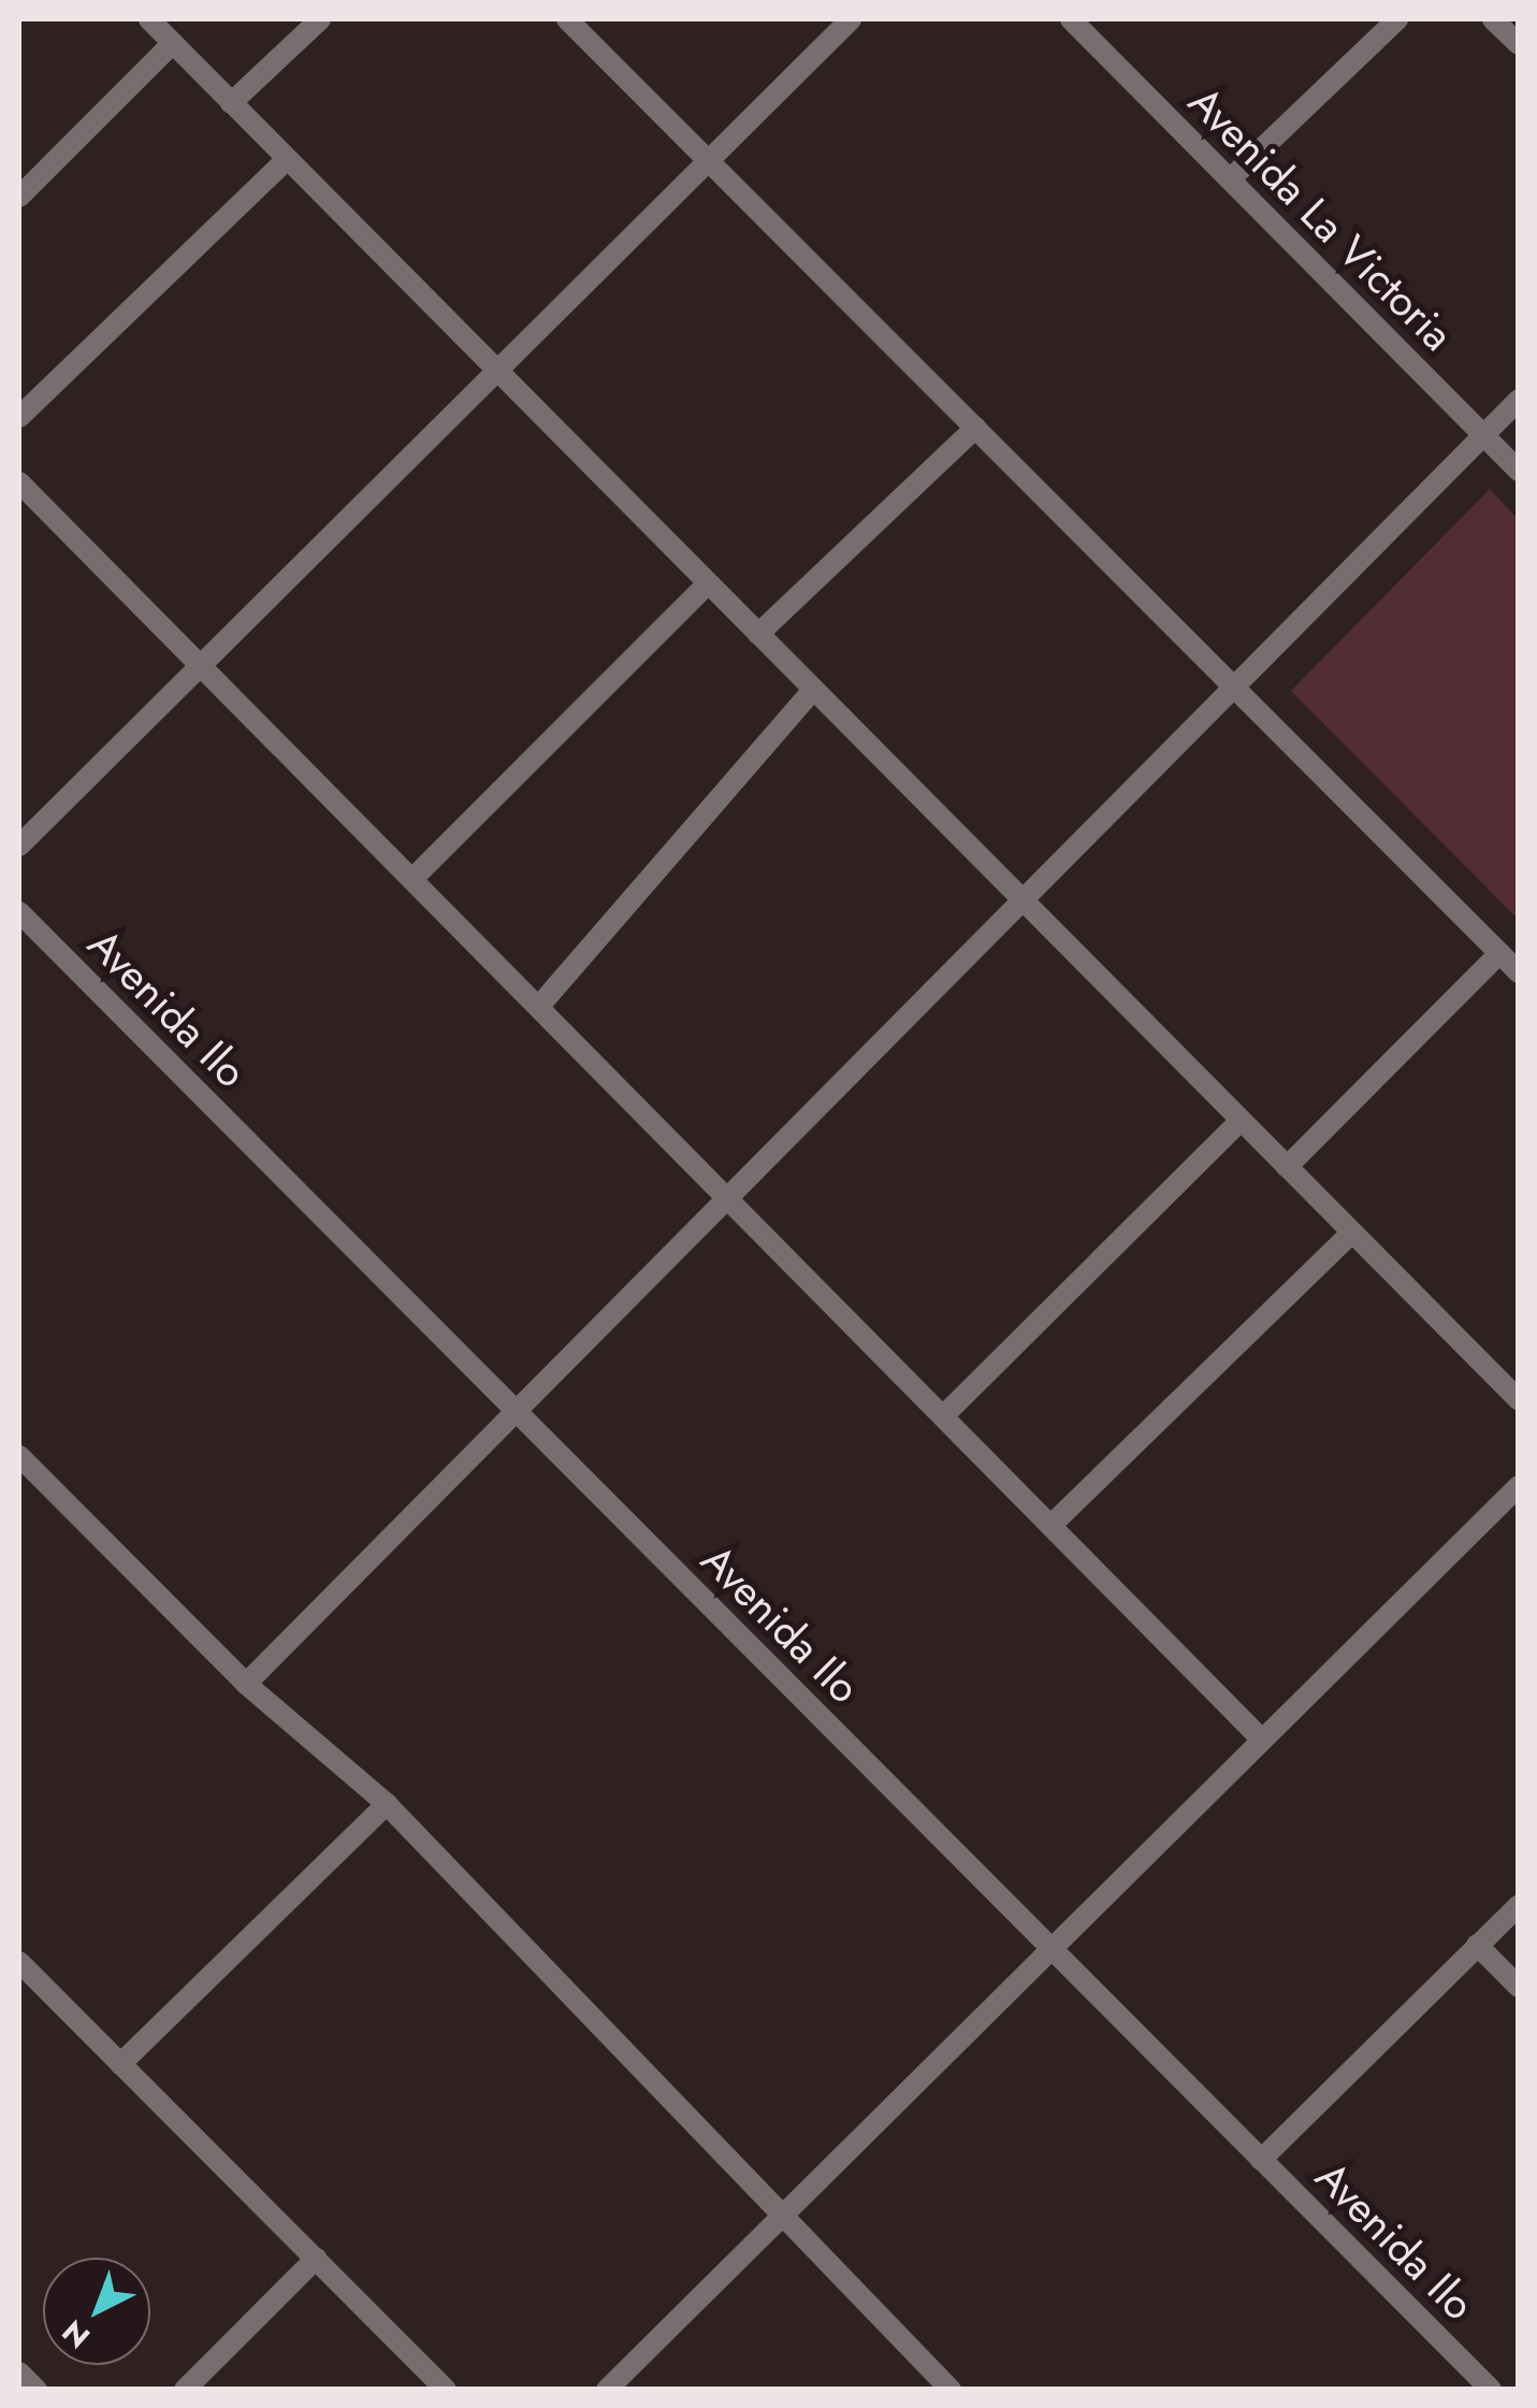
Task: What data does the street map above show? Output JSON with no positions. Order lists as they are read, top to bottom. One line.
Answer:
{"streets":{"street":["Avenida La Victoria","Avenida Ilo"]},"north":"bottom left"}
